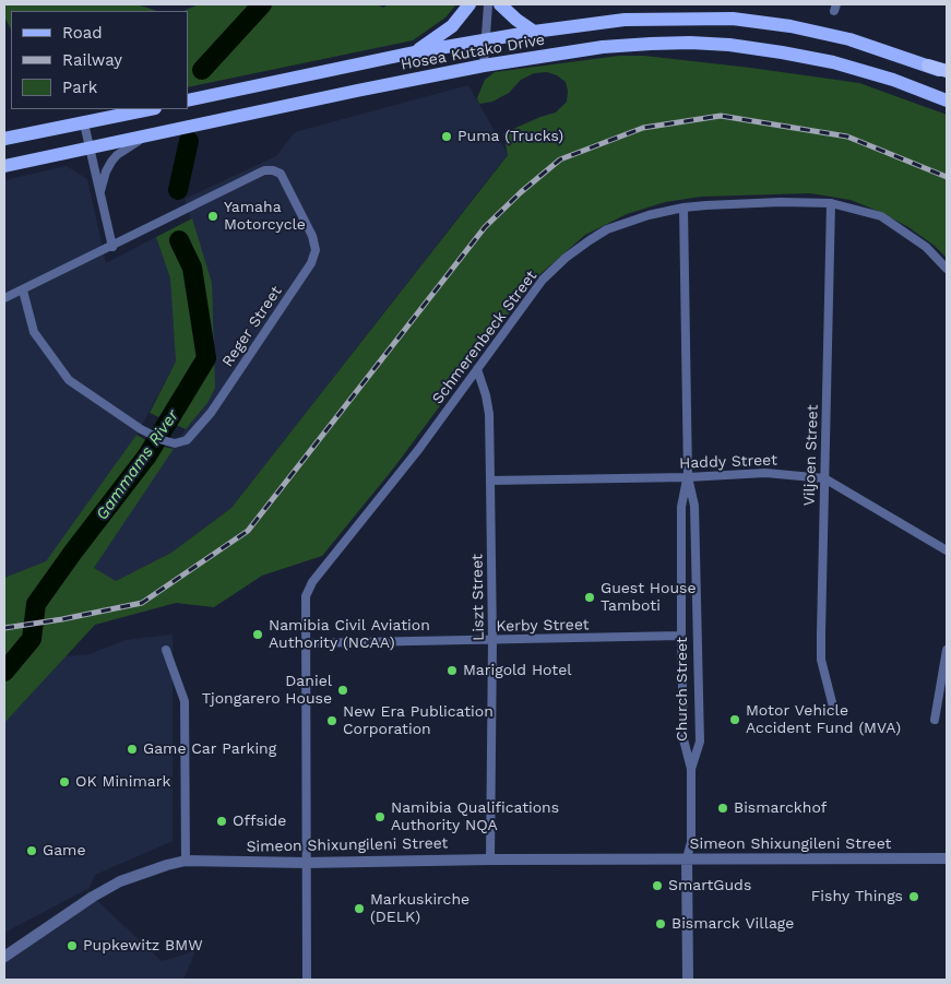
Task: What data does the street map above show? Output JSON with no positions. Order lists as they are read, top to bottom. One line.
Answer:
{"streets":{"main road":["Hosea Kutako Drive"],"street":["Reger Street","Schmerenbeck Street","Viljoen Street","Haddy Street","Liszt Street","Kerby Street","Church Street","Simeon Shixungileni Street"]},"crossings":[["Schmerenbeck Street","Viljoen Street"],["Schmerenbeck Street","Liszt Street"],["Schmerenbeck Street","Kerby Street"],["Schmerenbeck Street","Church Street"],["Schmerenbeck Street","Simeon Shixungileni Street"],["Viljoen Street","Haddy Street"],["Haddy Street","Liszt Street"],["Haddy Street","Church Street"],["Liszt Street","Kerby Street"],["Liszt Street","Simeon Shixungileni Street"],["Kerby Street","Church Street"],["Church Street","Simeon Shixungileni Street"]],"water":["Gammams River"],"places":["Puma (Trucks)","Yamaha Motorcycle","Guest House Tamboti","Namibia Civil Aviation Authority (NCAA)","Marigold Hotel","Daniel Tjongarero House","Motor Vehicle Accident Fund (MVA)","New Era Publication Corporation","Game Car Parking","OK Minimark","Bismarckhof","Namibia Qualifications Authority NQA","Offside","Game","SmartGuds","Fishy Things","Markuskirche (DELK)","Bismarck Village","Pupkewitz BMW"],"legend":["Road","Railway","Park"]}
